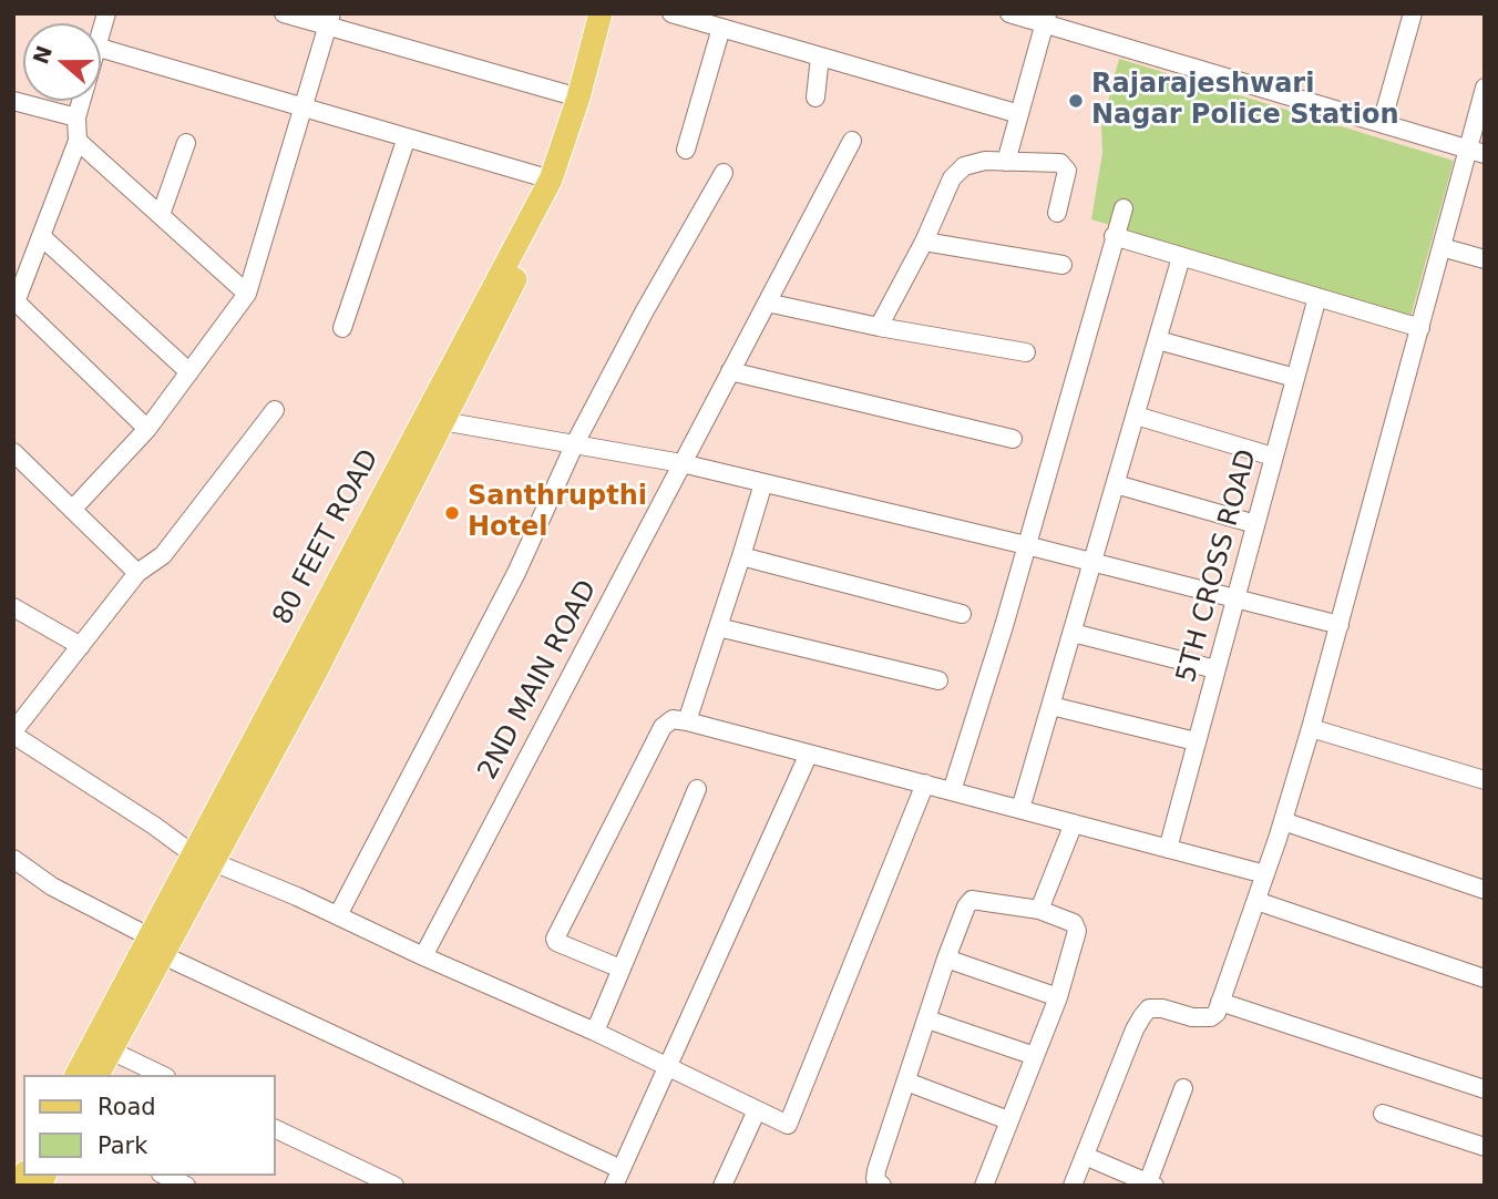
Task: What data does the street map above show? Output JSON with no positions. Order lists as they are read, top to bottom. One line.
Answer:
{"streets":{"main road":["80 FEET ROAD"],"street":["5TH CROSS ROAD","2ND MAIN ROAD"]},"places":["Rajarajeshwari Nagar Police Station","Santhrupthi Hotel"],"legend":["Road","Park"],"north":"left"}
